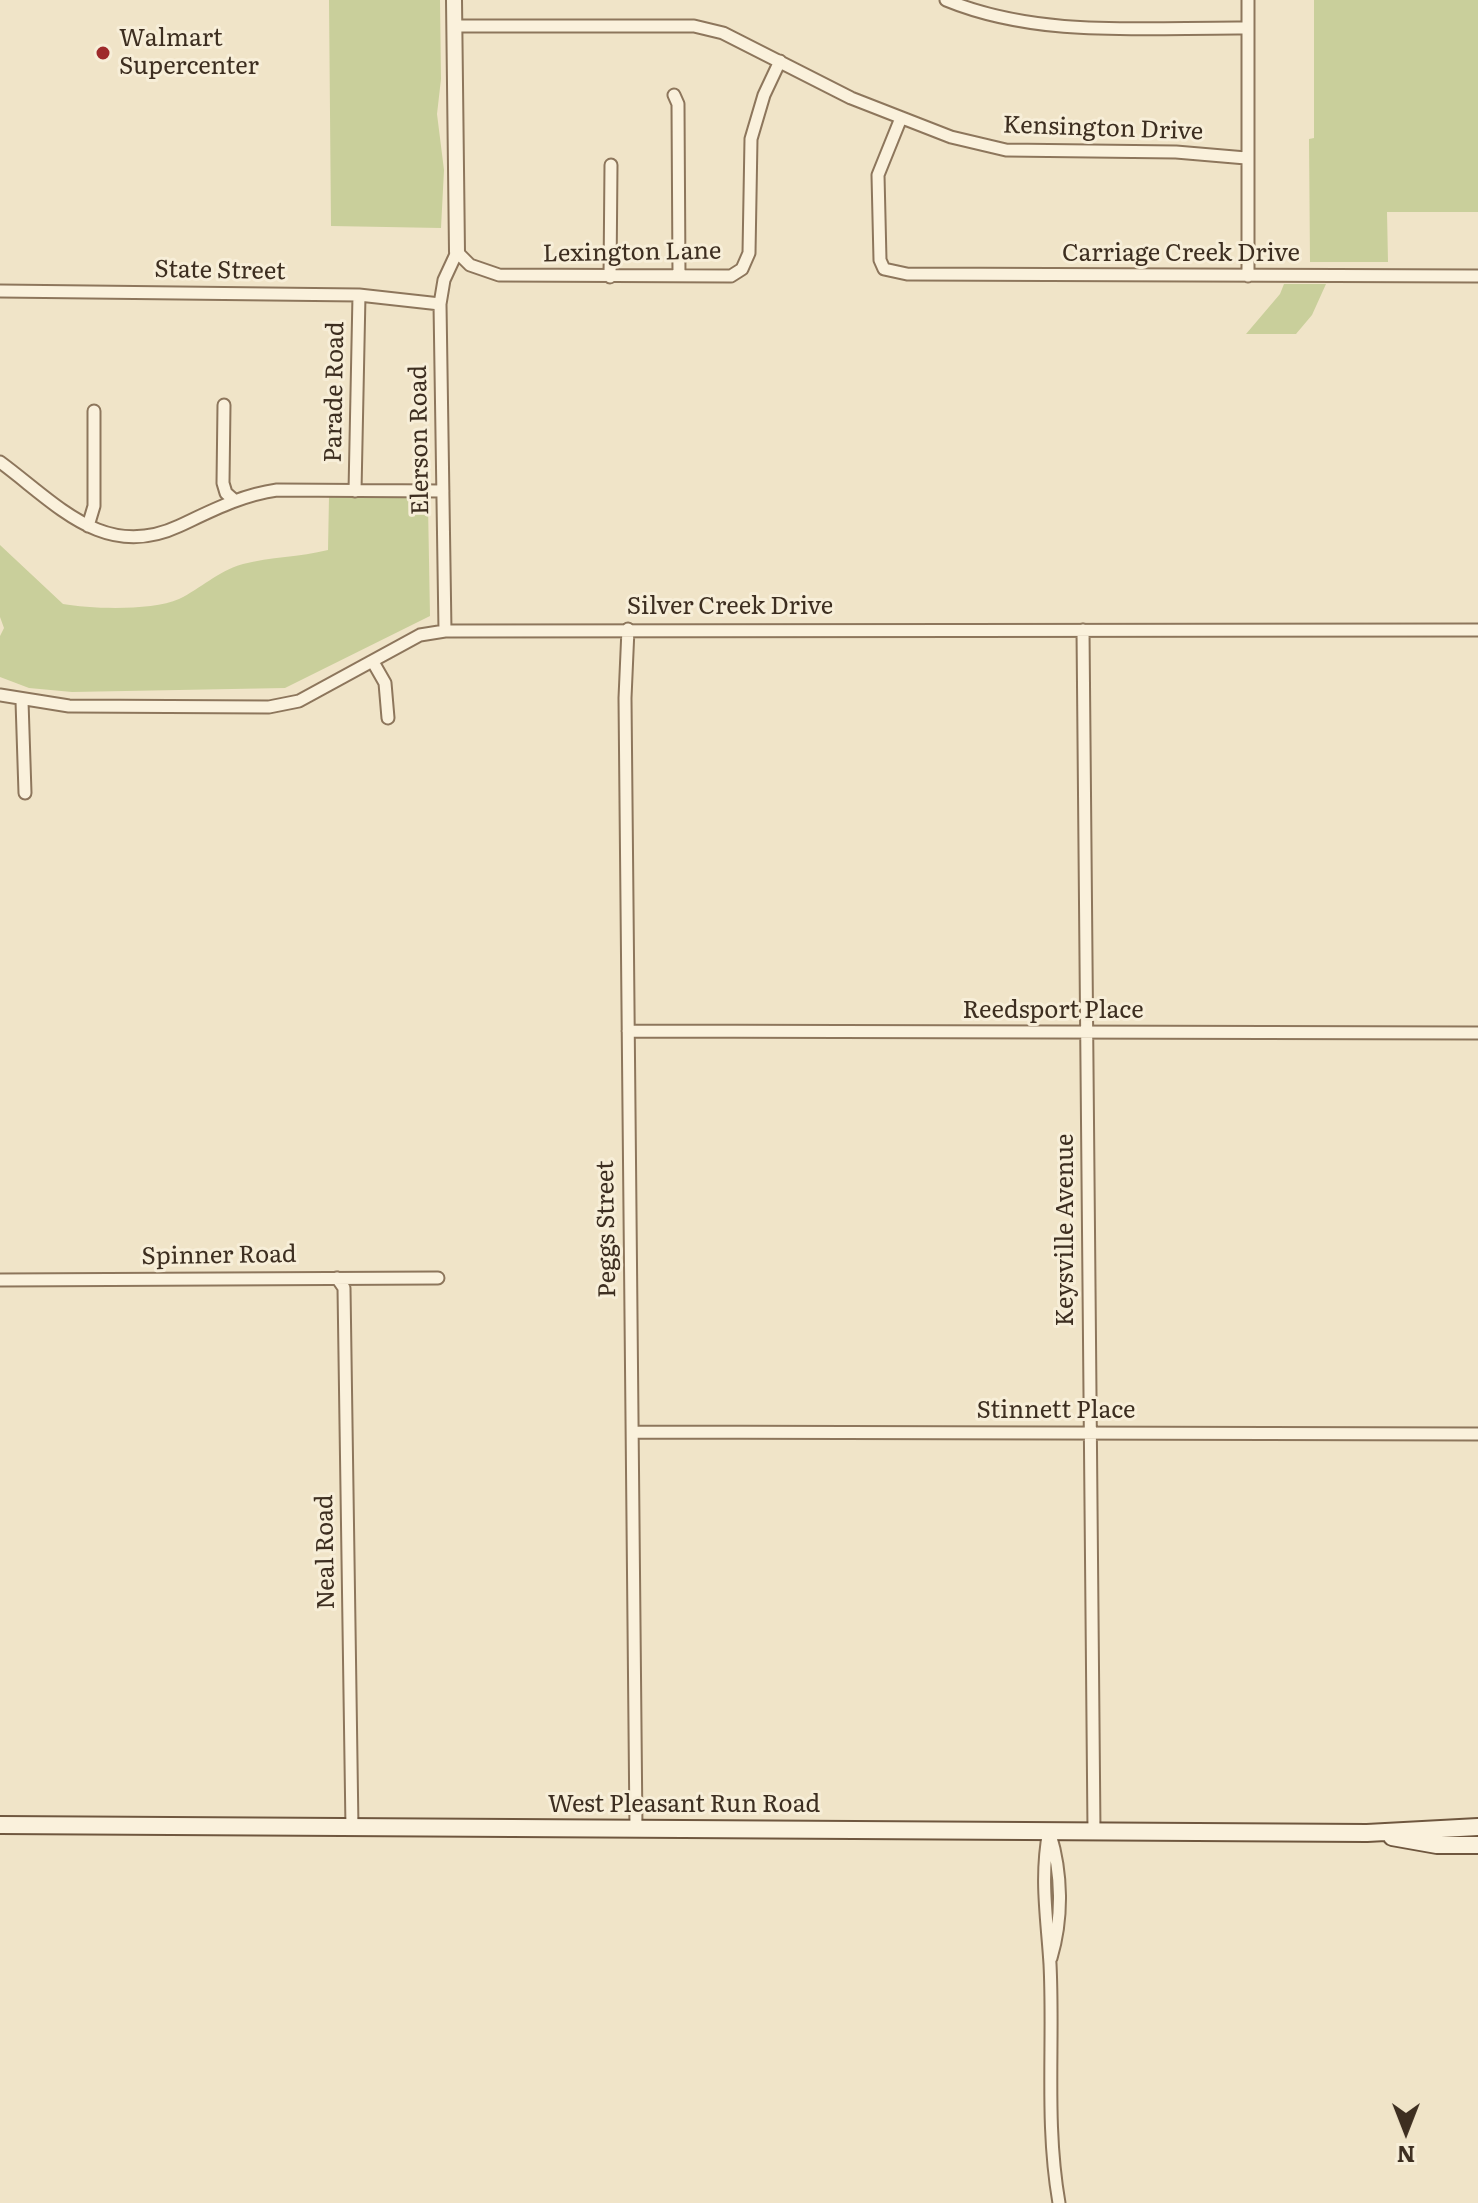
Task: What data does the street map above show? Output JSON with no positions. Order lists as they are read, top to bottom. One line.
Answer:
{"streets":{"main road":["West Pleasant Run Road"],"street":["Kensington Drive","Lexington Lane","Carriage Creek Drive","State Street","Parade Road","Elerson Road","Silver Creek Drive","Reedsport Place","Peggs Street","Keysville Avenue","Spinner Road","Stinnett Place","Neal Road"]},"crossings":[["Kensington Drive","Lexington Lane"],["Kensington Drive","Carriage Creek Drive"],["Lexington Lane","Elerson Road"],["State Street","Parade Road"],["State Street","Elerson Road"],["Elerson Road","Silver Creek Drive"],["Silver Creek Drive","Peggs Street"],["Silver Creek Drive","Keysville Avenue"],["Reedsport Place","Peggs Street"],["Reedsport Place","Keysville Avenue"],["Peggs Street","Stinnett Place"],["Peggs Street","West Pleasant Run Road"],["Keysville Avenue","Stinnett Place"],["Keysville Avenue","West Pleasant Run Road"],["Spinner Road","Neal Road"],["Neal Road","West Pleasant Run Road"]],"places":["Walmart Supercenter"],"north":"bottom"}
